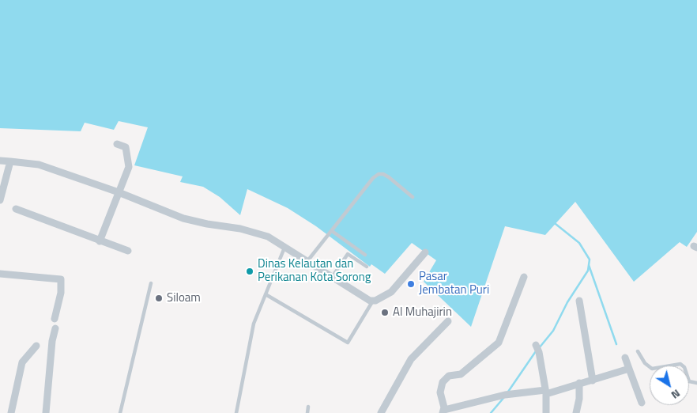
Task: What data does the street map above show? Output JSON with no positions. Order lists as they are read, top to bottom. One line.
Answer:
{"places":["Dinas Kelautan dan Perikanan Kota Sorong","Pasar Jembatan Puri","Siloam","Al Muhajirin"],"north":"bottom right"}
